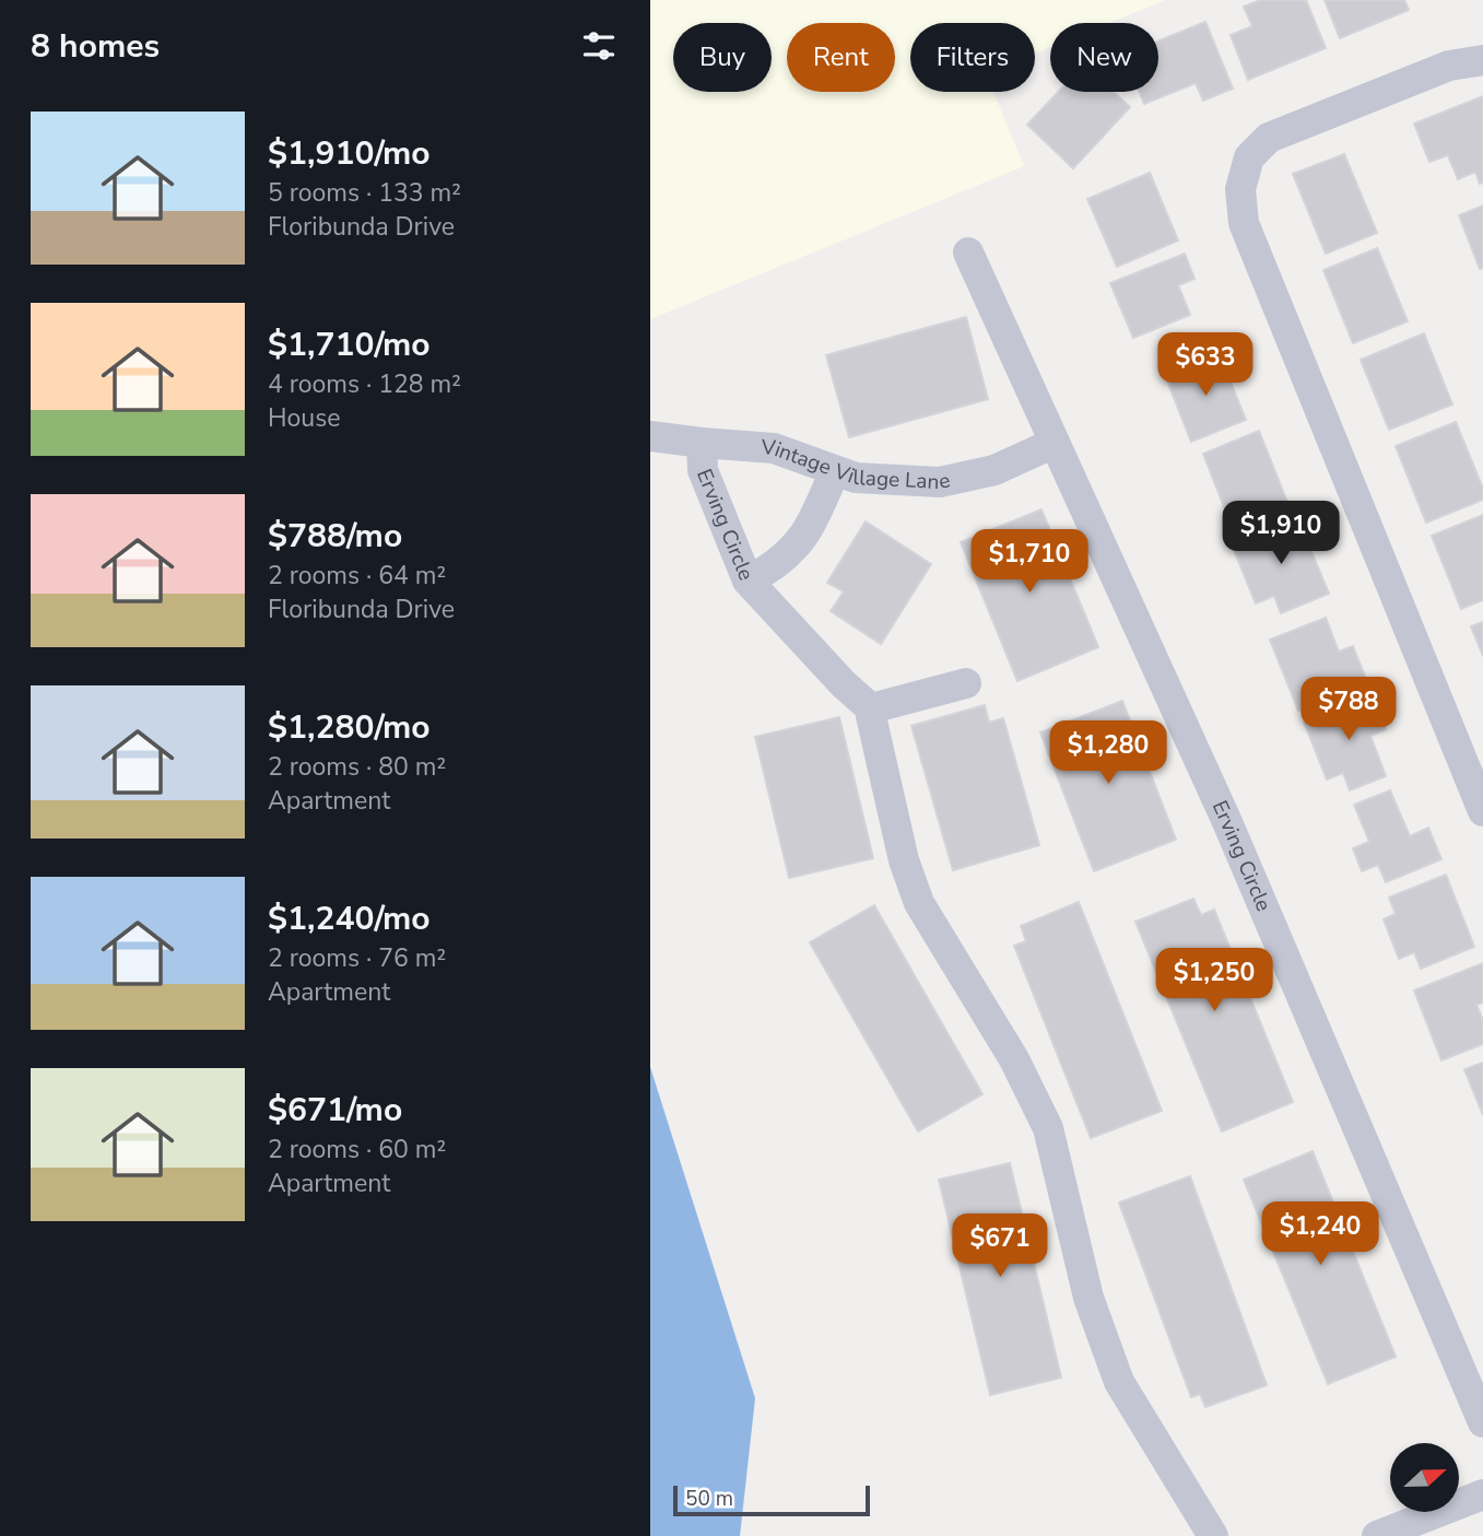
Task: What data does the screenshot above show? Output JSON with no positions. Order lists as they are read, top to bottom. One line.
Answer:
{"streets":{"street":["Vintage Village Lane","Erving Circle"]},"crossings":[["Vintage Village Lane","Erving Circle"]],"scale_bar":"50 m","north":"right","page":{"heading":"8 homes","chip":["Buy","Rent","Filters","New"],"list":[{"name":"$1,910/mo","note":"5 rooms · 133 m² · Floribunda Drive"},{"name":"$1,710/mo","note":"4 rooms · 128 m² · House"},{"name":"$788/mo","note":"2 rooms · 64 m² · Floribunda Drive"},{"name":"$1,280/mo","note":"2 rooms · 80 m² · Apartment"},{"name":"$1,240/mo","note":"2 rooms · 76 m² · Apartment"},{"name":"$671/mo","note":"2 rooms · 60 m² · Apartment"}],"price":["$633","$1,910","$1,710","$788","$1,280","$1,250","$1,240","$671"],"scale":"50 m"}}
